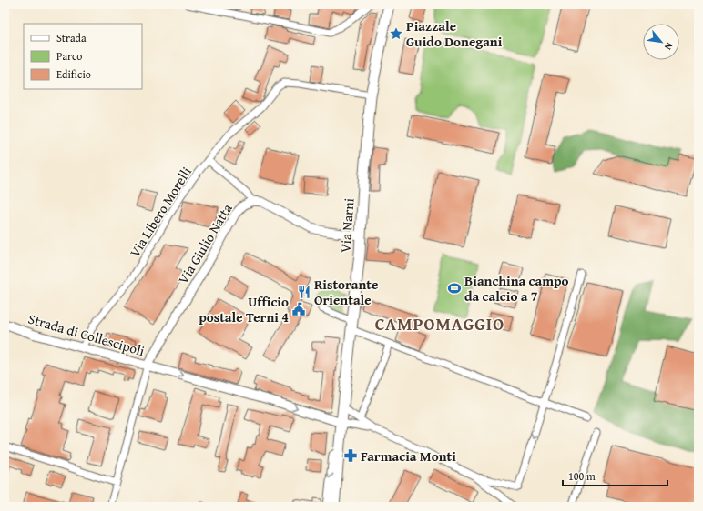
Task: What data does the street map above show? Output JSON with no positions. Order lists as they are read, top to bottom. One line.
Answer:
{"streets":{"main road":["Via Narni"],"street":["Via Libero Morelli","Via Giulio Natta","Strada di Collescipoli"]},"crossings":[["Via Libero Morelli","Via Narni"],["Via Libero Morelli","Strada di Collescipoli"],["Via Narni","Via Giulio Natta"],["Via Giulio Natta","Strada di Collescipoli"]],"districts":["CAMPOMAGGIO"],"places":{"place":["Piazzale Guido Donegani"],"sports":["Bianchina campo da calcio a 7"],"restaurant":["Ristorante Orientale"],"public building":["Ufficio postale Terni 4"],"pharmacy":["Farmacia Monti"]},"legend":["Strada","Parco","Edificio"],"scale_bar":"100 m","north":"bottom right"}
